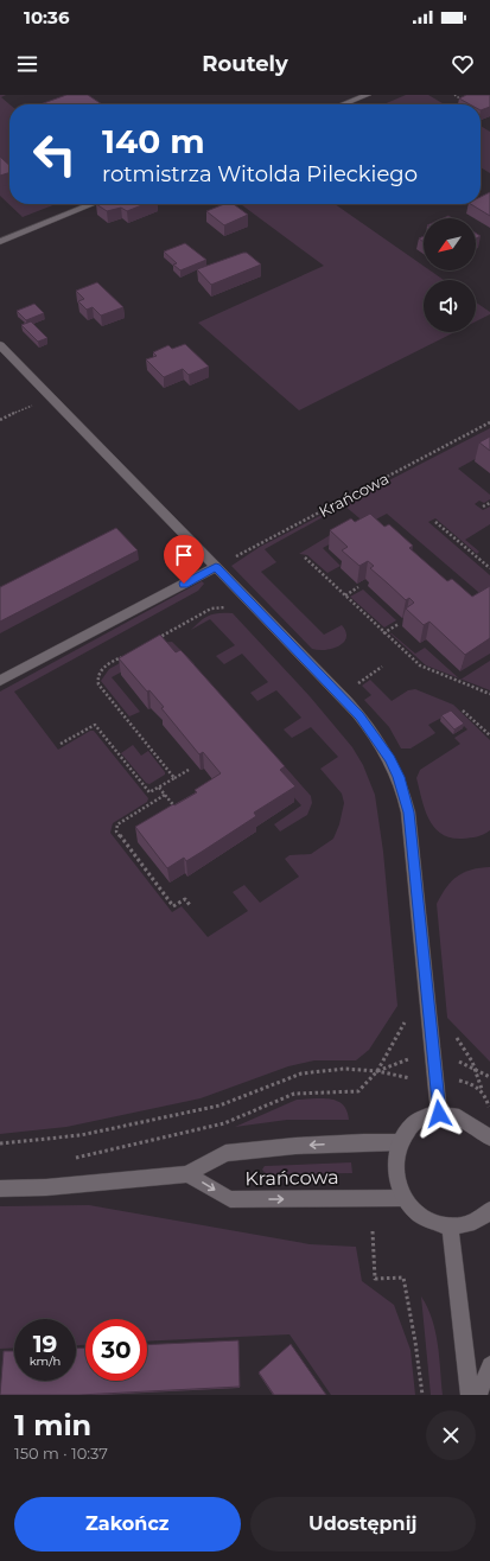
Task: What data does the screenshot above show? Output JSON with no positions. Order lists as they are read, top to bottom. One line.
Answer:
{"streets":{"street":["Krańcowa"]},"north":"bottom left","page":{"status":"10:36","header":"Routely","turn":["140 m","rotmistrza Witolda Pileckiego"],"speed":"19 km/h","limit":"30","heading":["1 min","150 m · 10:37"],"buttons":["Zakończ","Udostępnij"]}}
